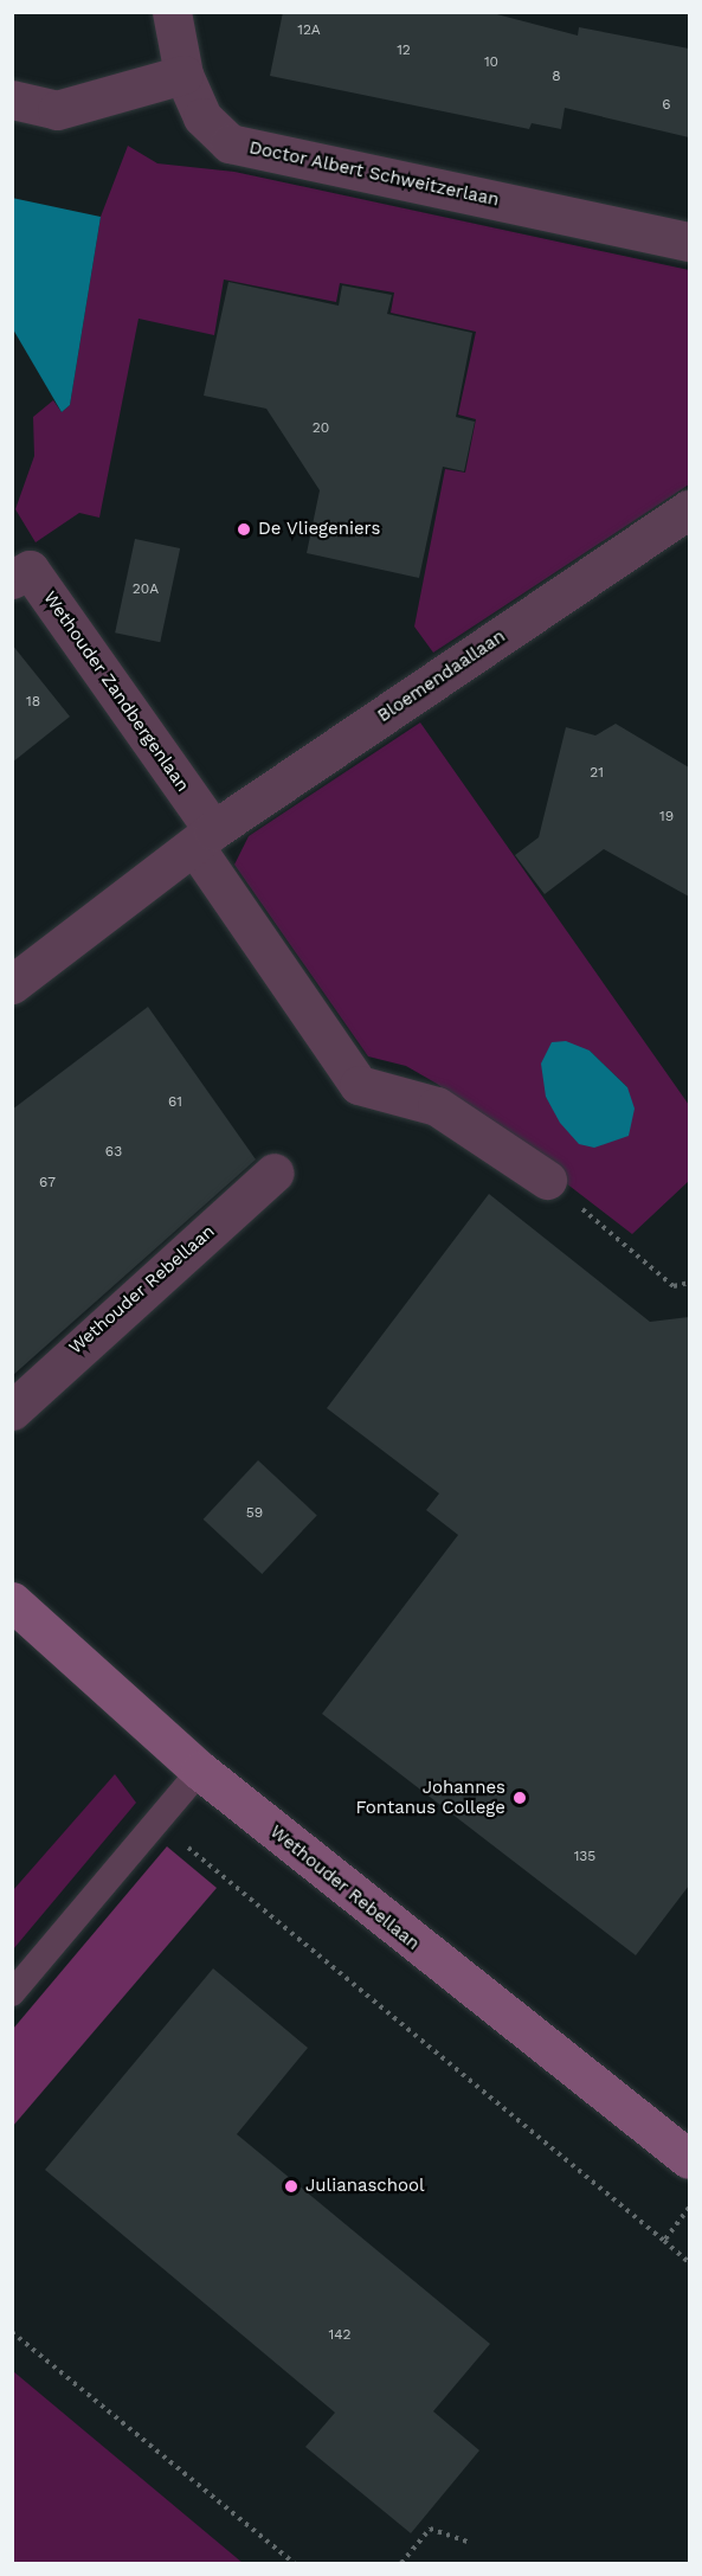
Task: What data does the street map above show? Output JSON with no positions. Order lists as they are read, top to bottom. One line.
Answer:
{"streets":{"street":["Doctor Albert Schweitzerlaan","Bloemendaallaan","Wethouder Zandbergenlaan","Wethouder Rebellaan"]},"crossings":[["Bloemendaallaan","Wethouder Zandbergenlaan"]],"places":["De Vliegeniers","Johannes Fontanus College","Julianaschool"],"house_numbers":["12A","12","10","8","6","20","20A","18","21","19","61","63","67","59","135","142"]}
